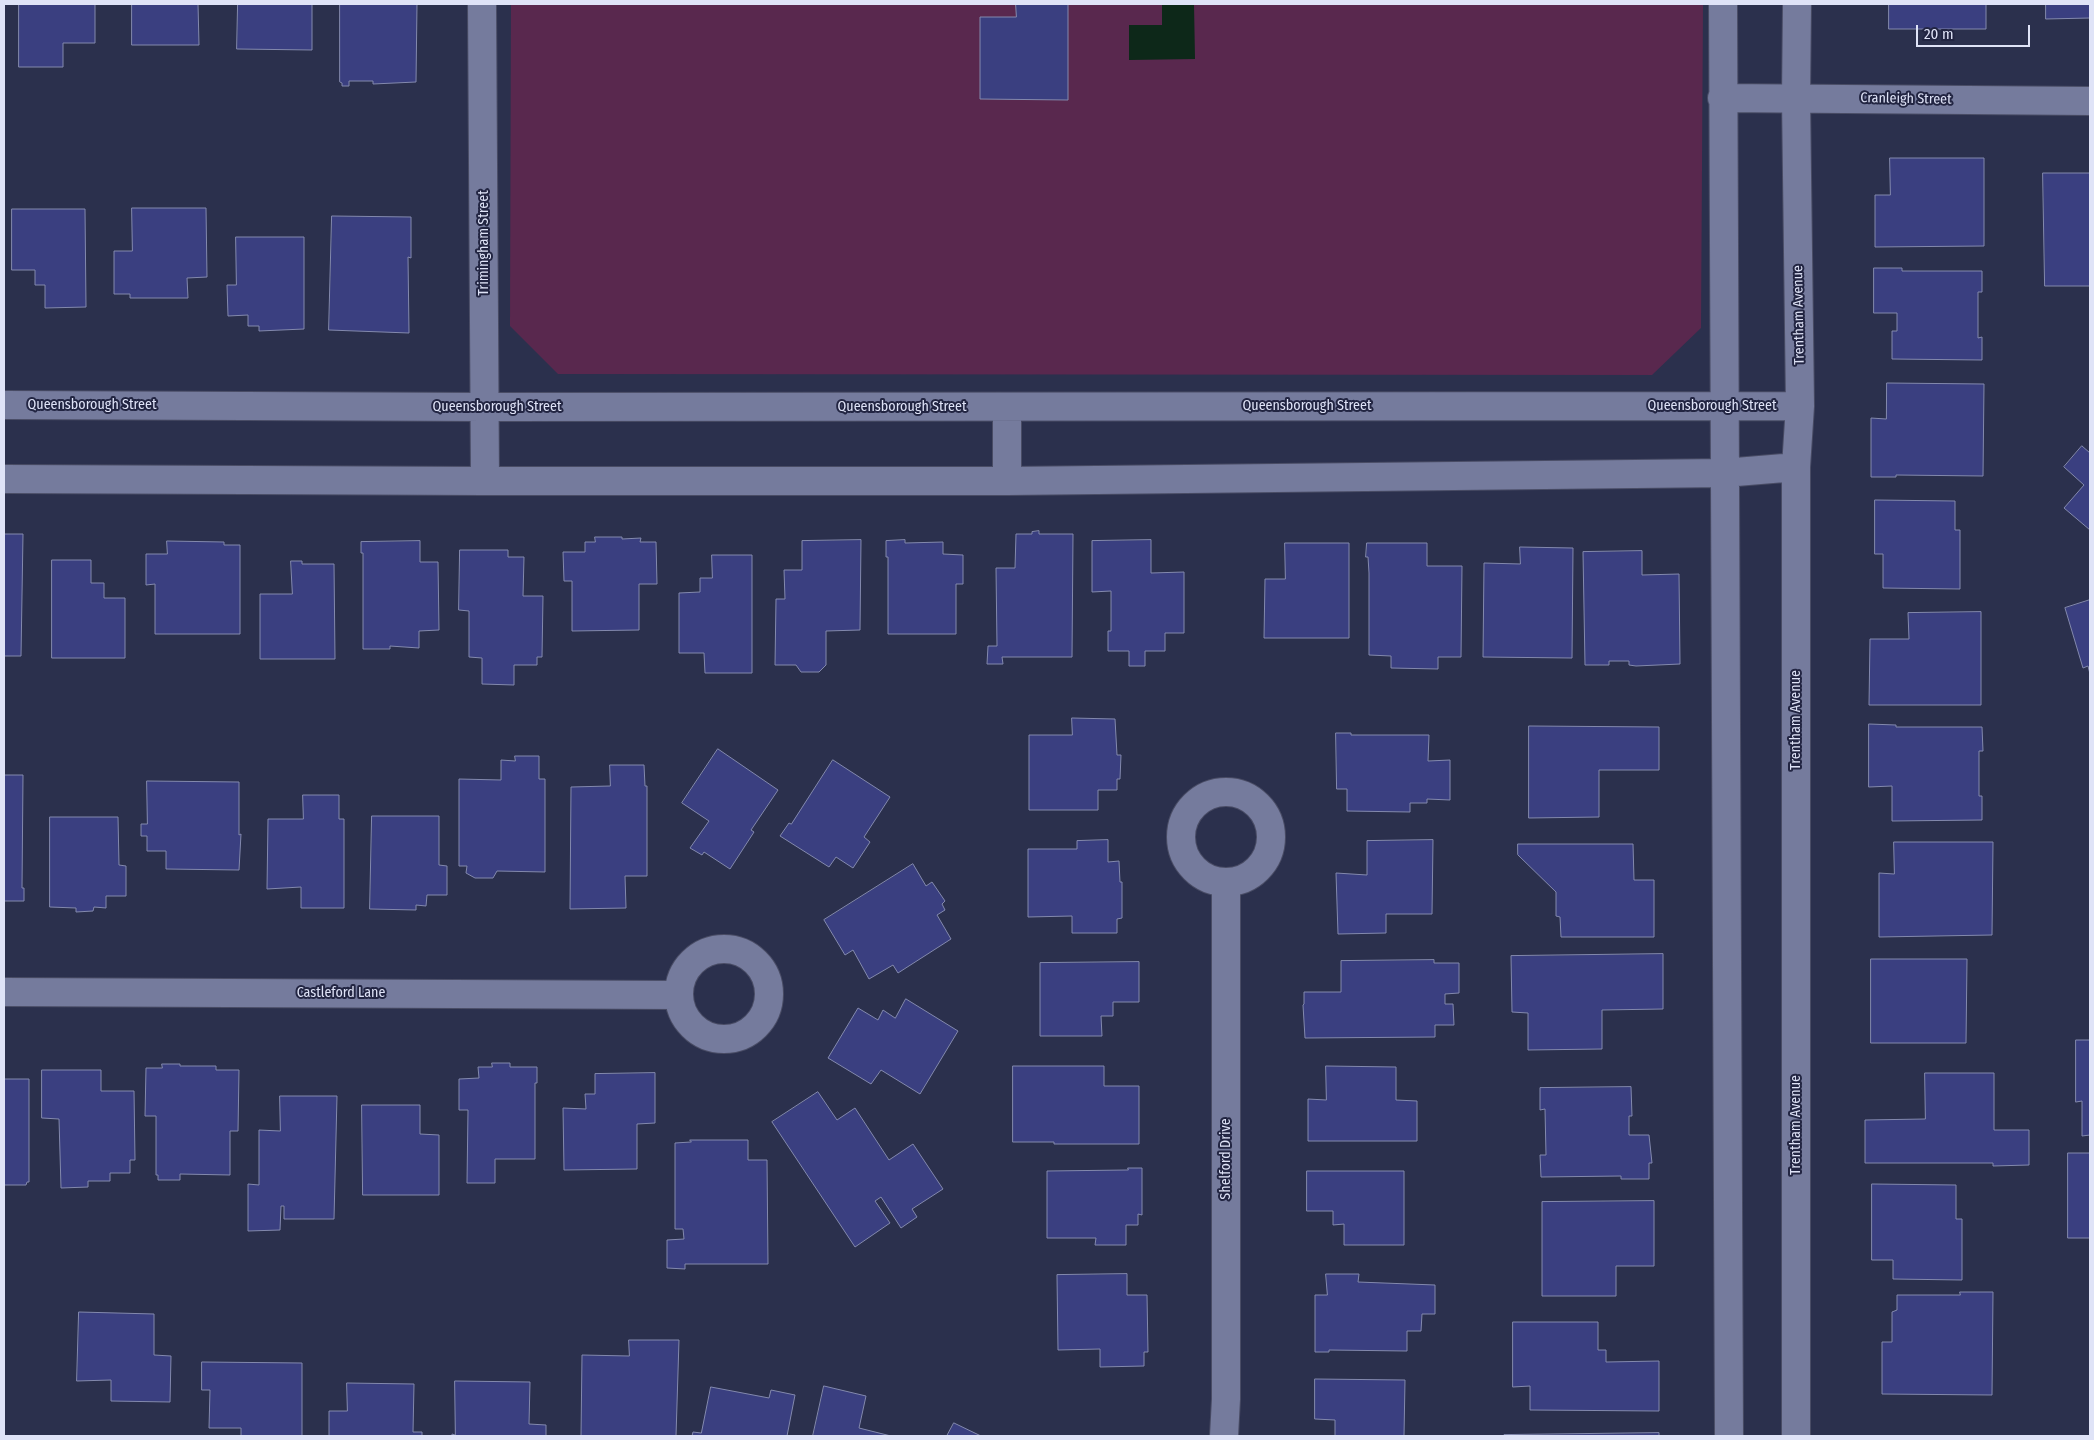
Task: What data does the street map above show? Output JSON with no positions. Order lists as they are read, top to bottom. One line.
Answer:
{"streets":{"street":["Cranleigh Street","Trimingham Street","Trentham Avenue","Queensborough Street","Castleford Lane","Shelford Drive"]},"crossings":[["Cranleigh Street","Trentham Avenue"],["Trimingham Street","Queensborough Street"],["Trentham Avenue","Queensborough Street"]],"scale_bar":"20 m"}
